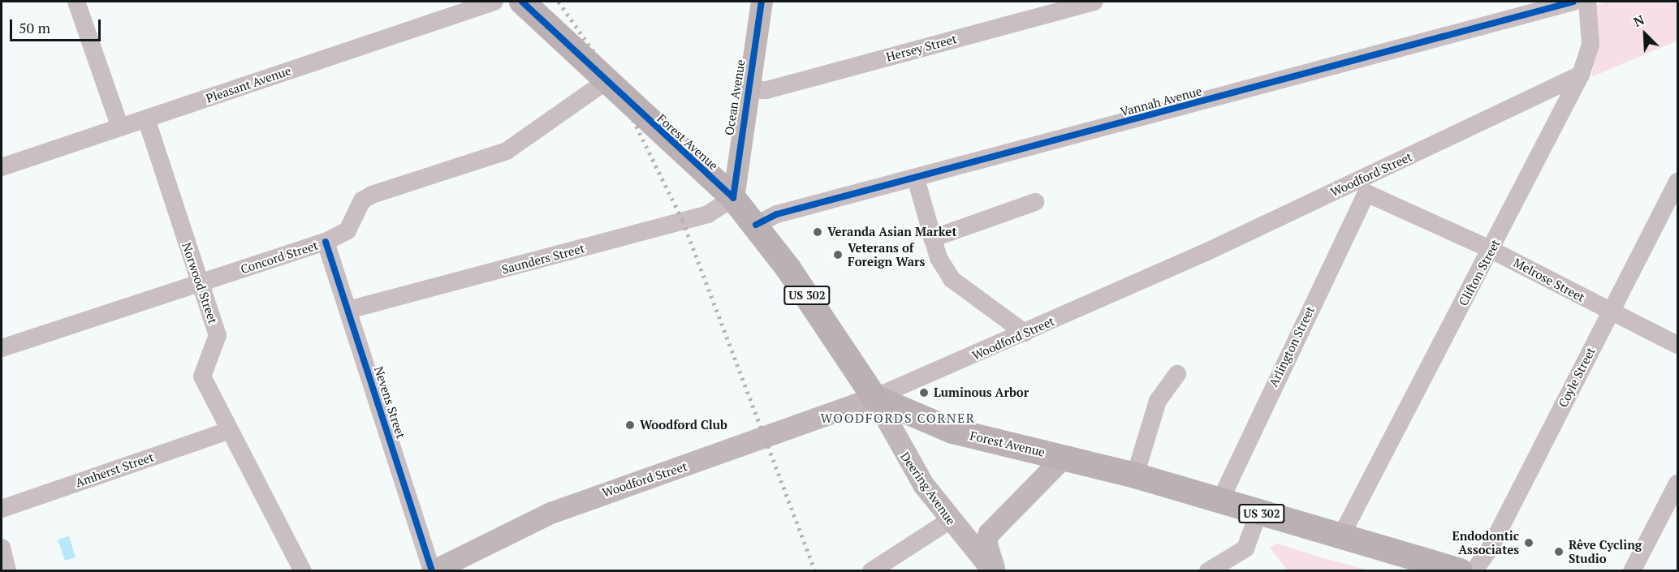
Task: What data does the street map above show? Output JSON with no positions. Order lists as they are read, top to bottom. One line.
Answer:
{"streets":{"highway":["Forest Avenue","US 302"],"main road":["Ocean Avenue","Woodford Street","Deering Avenue"],"street":["Hersey Street","Pleasant Avenue","Vannah Avenue","Concord Street","Saunders Street","Clifton Street","Melrose Street","Norwood Street","Arlington Street","Coyle Street","Nevens Street","Amherst Street"]},"crossings":[["Hersey Street","Ocean Avenue"],["Pleasant Avenue","Norwood Street"],["Ocean Avenue","Forest Avenue"],["Ocean Avenue","Saunders Street"],["Vannah Avenue","Forest Avenue"],["Forest Avenue","Woodford Street"],["Forest Avenue","Concord Street"],["Forest Avenue","Saunders Street"],["Forest Avenue","Clifton Street"],["Forest Avenue","Arlington Street"],["Forest Avenue","Coyle Street"],["Forest Avenue","Deering Avenue"],["Woodford Street","Clifton Street"],["Woodford Street","Melrose Street"],["Woodford Street","Arlington Street"],["Woodford Street","Nevens Street"],["Woodford Street","Deering Avenue"],["Concord Street","Norwood Street"],["Concord Street","Nevens Street"],["Saunders Street","Nevens Street"],["Clifton Street","Melrose Street"],["Melrose Street","Arlington Street"],["Melrose Street","Coyle Street"],["Norwood Street","Amherst Street"]],"districts":["WOODFORDS CORNER"],"places":["Veranda Asian Market","Veterans of Foreign Wars","Luminous Arbor","Woodford Club","Endodontic Associates","Rêve Cycling Studio"],"scale_bar":"50 m","north":"top left"}
